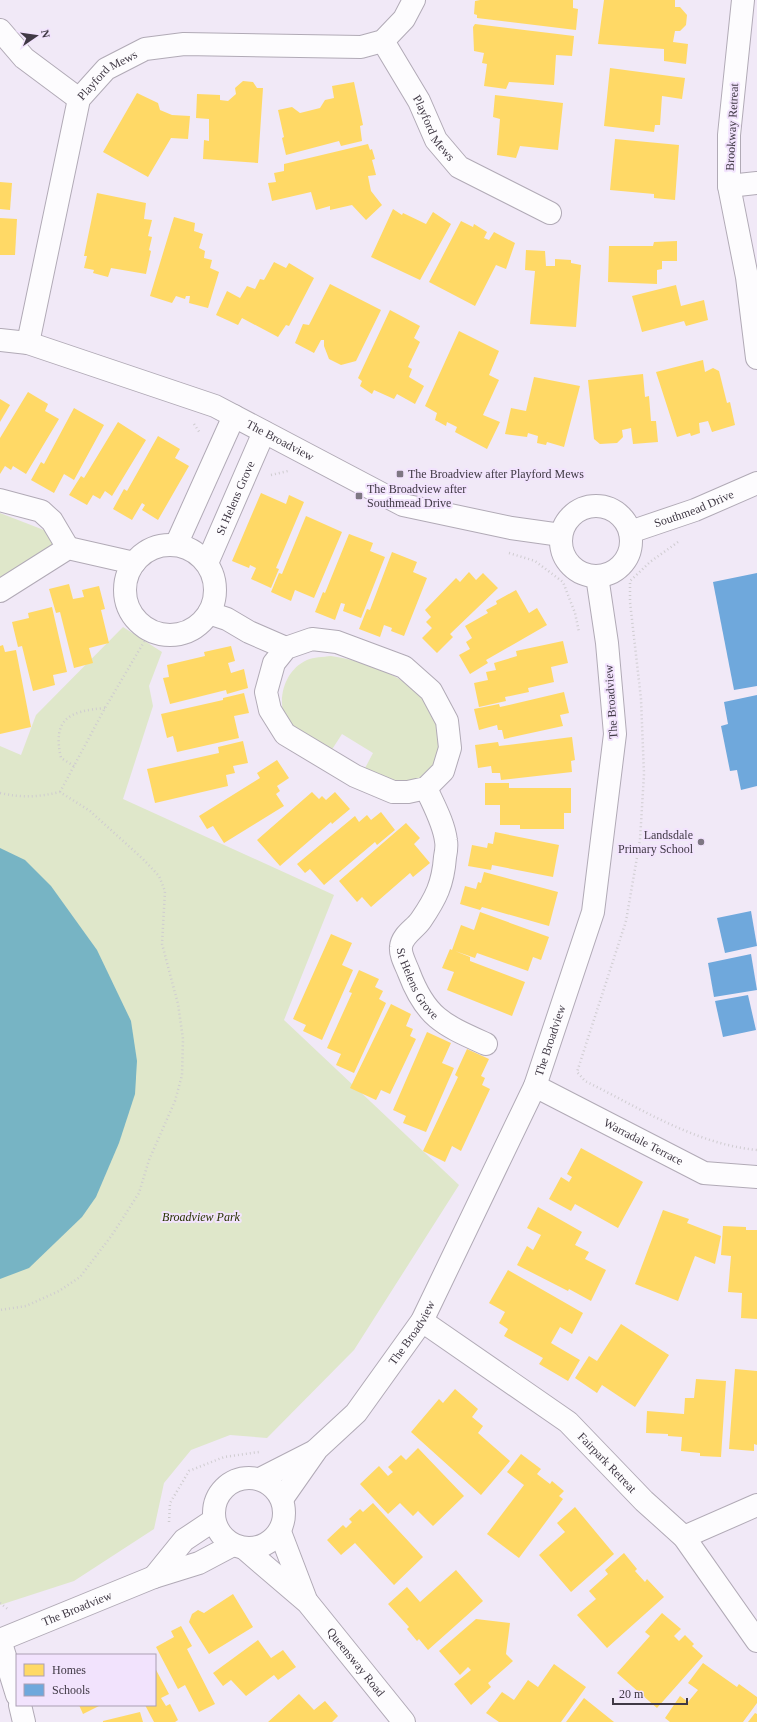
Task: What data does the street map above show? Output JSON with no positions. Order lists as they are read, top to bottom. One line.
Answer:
{"streets":{"street":["Playford Mews","Brookway Retreat","The Broadview","St Helens Grove","Southmead Drive","Warradale Terrace","Fairpark Retreat","Queensway Road"]},"crossings":[["Playford Mews","The Broadview"],["The Broadview","St Helens Grove"],["The Broadview","Southmead Drive"],["The Broadview","Warradale Terrace"],["The Broadview","Fairpark Retreat"],["The Broadview","Queensway Road"]],"parks":["Broadview Park"],"places":{"transit":["The Broadview after Playford Mews","The Broadview after Southmead Drive"],"other":["Landsdale Primary School"]},"legend":["Homes","Schools"],"scale_bar":"20 m","north":"right"}
